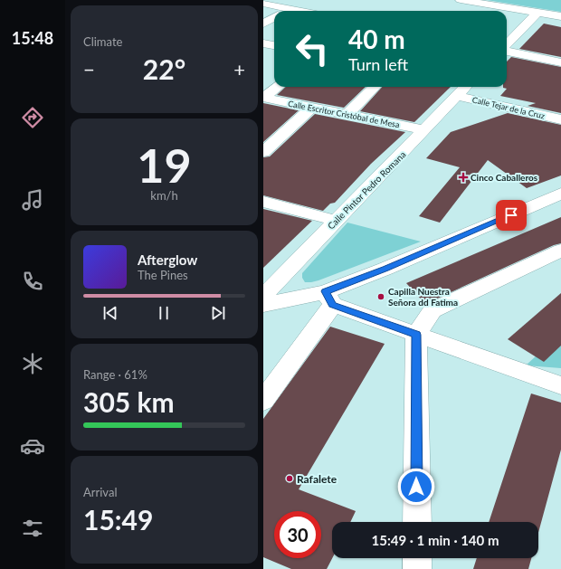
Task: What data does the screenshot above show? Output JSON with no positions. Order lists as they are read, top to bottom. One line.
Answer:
{"streets":{"street":["Calle Tejar de la Cruz","Calle Escritor Cristóbal de Mesa","Calle Pintor Pedro Romana"]},"crossings":[["Calle Tejar de la Cruz","Calle Pintor Pedro Romana"],["Calle Escritor Cristóbal de Mesa","Calle Pintor Pedro Romana"]],"places":{"health":["Cinco Caballeros"],"other":["Capilla Nuestra Señora dd Fatima","Rafalete"]},"page":{"tabs":"15:48","tile":["Climate",["19","km/h"],["Range · 61%","305 km"],["Arrival","15:49"]],"turn":["40 m","Turn left"],"heat":["−","22°","+"],"song":["Afterglow","The Pines"],"limit":"30","trip":"15:49 · 1 min · 140 m"}}
